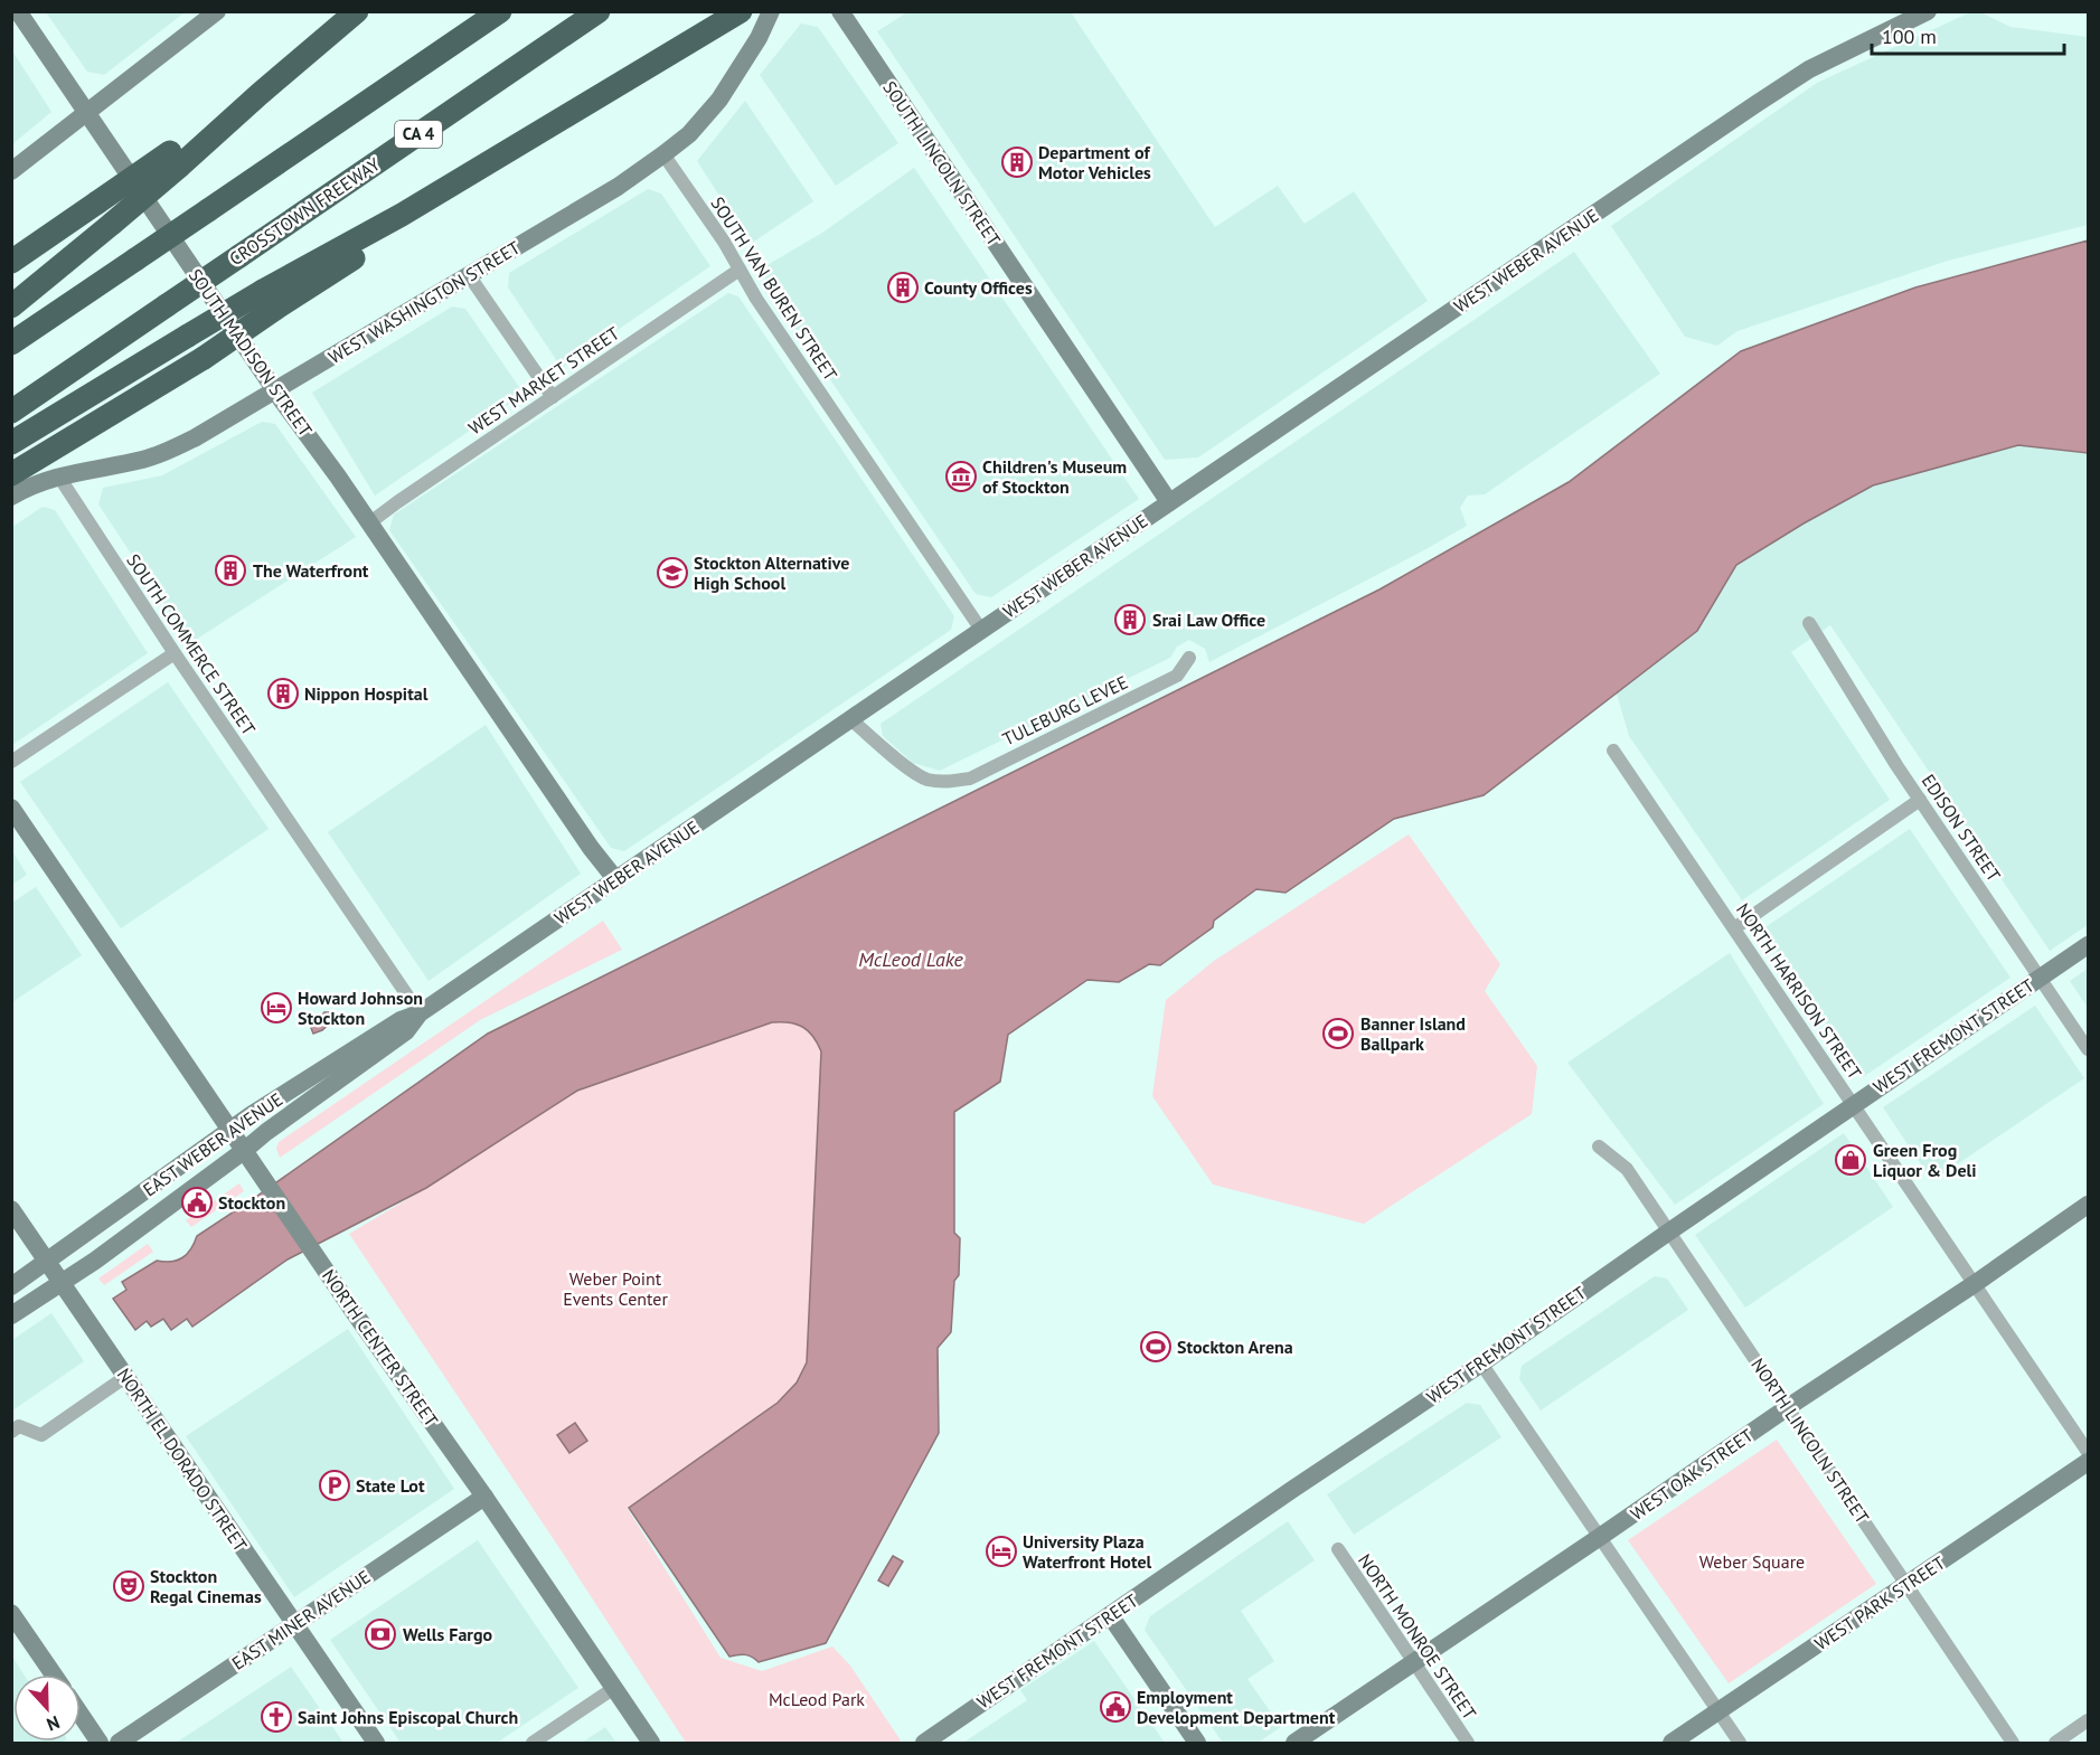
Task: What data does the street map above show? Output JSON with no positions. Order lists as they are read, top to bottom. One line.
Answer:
{"streets":{"highway":["CA 4","CROSSTOWN FREEWAY"],"street":["SOUTH LINCOLN STREET","WEST WEBER AVENUE","SOUTH VAN BUREN STREET","WEST WASHINGTON STREET","SOUTH MADISON STREET","WEST MARKET STREET","SOUTH COMMERCE STREET","TULEBURG LEVEE","EDISON STREET","NORTH HARRISON STREET","WEST FREMONT STREET","EAST WEBER AVENUE","NORTH CENTER STREET","NORTH LINCOLN STREET","NORTH EL DORADO STREET","WEST OAK STREET","WEST PARK STREET","EAST MINER AVENUE","NORTH MONROE STREET"]},"crossings":[["SOUTH LINCOLN STREET","WEST WEBER AVENUE"],["WEST WEBER AVENUE","SOUTH VAN BUREN STREET"],["WEST WEBER AVENUE","SOUTH MADISON STREET"],["WEST WEBER AVENUE","SOUTH COMMERCE STREET"],["WEST WEBER AVENUE","TULEBURG LEVEE"],["WEST WEBER AVENUE","EAST WEBER AVENUE"],["WEST WEBER AVENUE","NORTH CENTER STREET"],["SOUTH VAN BUREN STREET","WEST WASHINGTON STREET"],["SOUTH VAN BUREN STREET","WEST MARKET STREET"],["WEST WASHINGTON STREET","SOUTH MADISON STREET"],["WEST WASHINGTON STREET","SOUTH COMMERCE STREET"],["SOUTH MADISON STREET","WEST MARKET STREET"],["SOUTH COMMERCE STREET","EAST WEBER AVENUE"],["EDISON STREET","WEST FREMONT STREET"],["NORTH HARRISON STREET","WEST FREMONT STREET"],["NORTH HARRISON STREET","WEST OAK STREET"],["WEST FREMONT STREET","NORTH LINCOLN STREET"],["EAST WEBER AVENUE","NORTH CENTER STREET"],["EAST WEBER AVENUE","NORTH EL DORADO STREET"],["NORTH CENTER STREET","EAST MINER AVENUE"],["NORTH LINCOLN STREET","WEST OAK STREET"],["NORTH LINCOLN STREET","WEST PARK STREET"],["NORTH EL DORADO STREET","EAST MINER AVENUE"],["WEST OAK STREET","NORTH MONROE STREET"]],"water":["McLeod Lake"],"parks":["Weber Point Events Center","Weber Square","McLeod Park"],"places":{"building":["Department of Motor Vehicles","County Offices","The Waterfront","Srai Law Office","Nippon Hospital"],"museum":["Children's Museum of Stockton"],"school or university":["Stockton Alternative High School"],"hotel":["Howard Johnson Stockton","University Plaza Waterfront Hotel"],"sports":["Banner Island Ballpark","Stockton Arena"],"shop":["Green Frog Liquor & Deli"],"public building":["Stockton","Employment Development Department"],"parking":["State Lot"],"theatre":["Stockton Regal Cinemas"],"bank":["Wells Fargo"],"church":["Saint Johns Episcopal Church"]},"scale_bar":"100 m","north":"bottom"}
